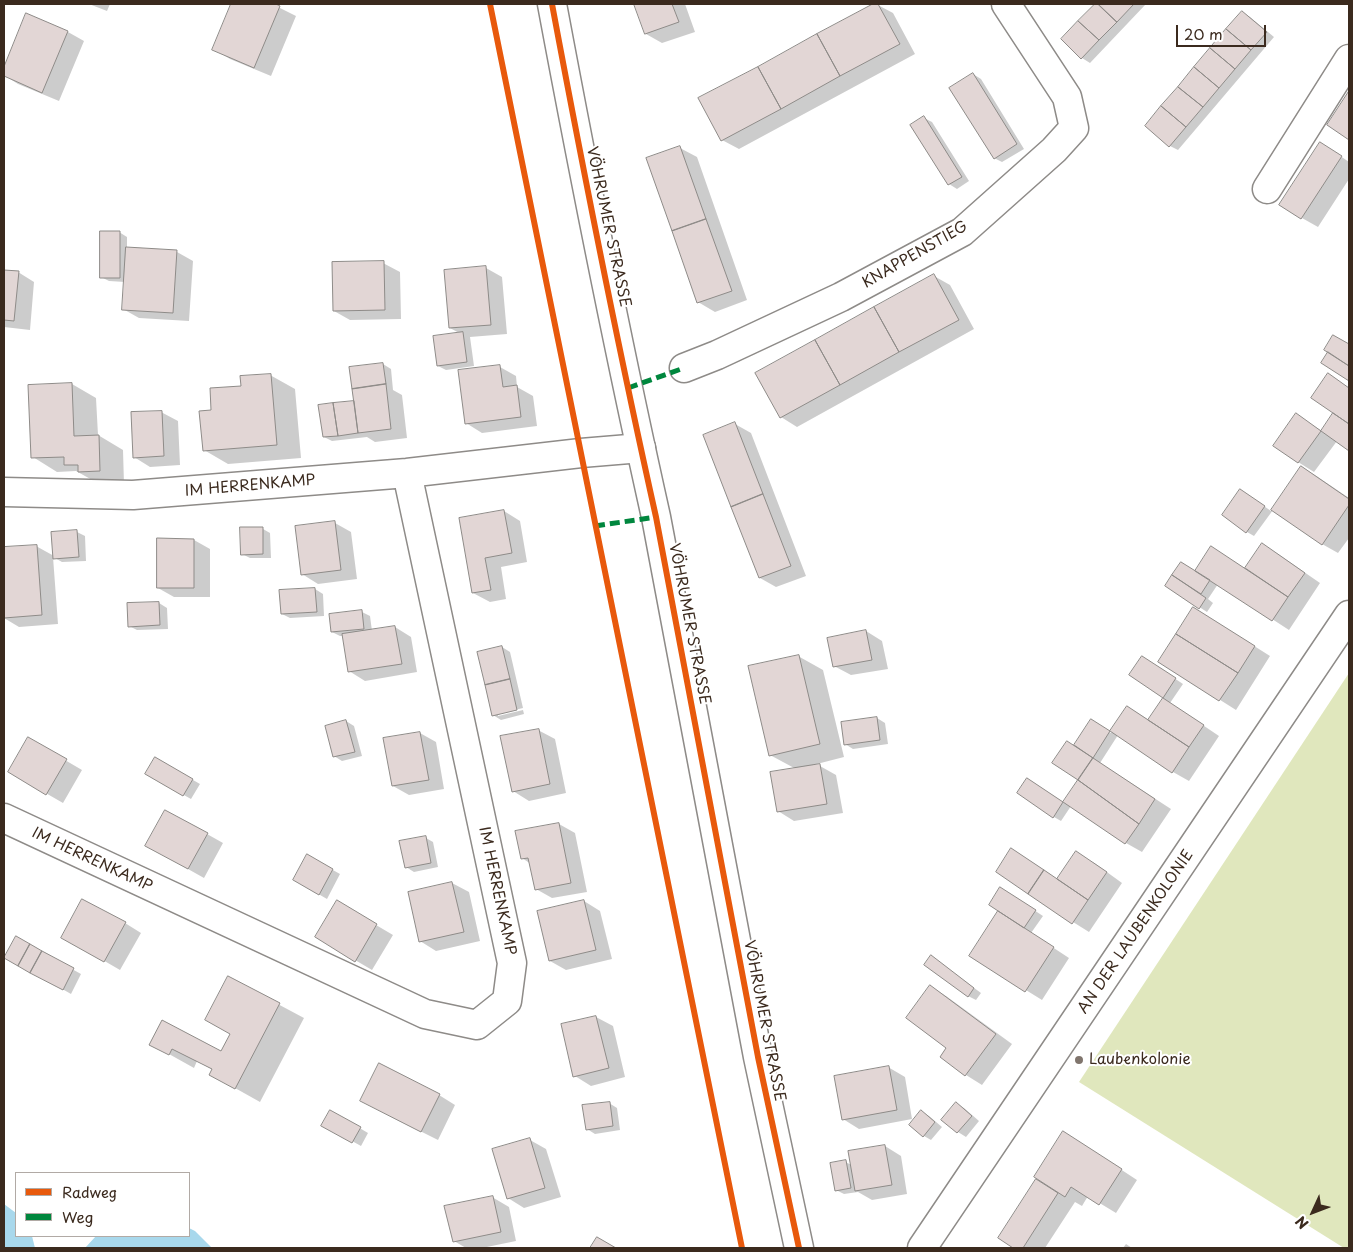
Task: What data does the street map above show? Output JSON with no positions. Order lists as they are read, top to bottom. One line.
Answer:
{"streets":{"street":["VÖHRUMER STRASSE","KNAPPENSTIEG","IM HERRENKAMP","AN DER LAUBENKOLONIE"]},"crossings":[["VÖHRUMER STRASSE","IM HERRENKAMP"]],"places":["Laubenkolonie"],"legend":["Radweg","Weg"],"scale_bar":"20 m","north":"bottom left"}
